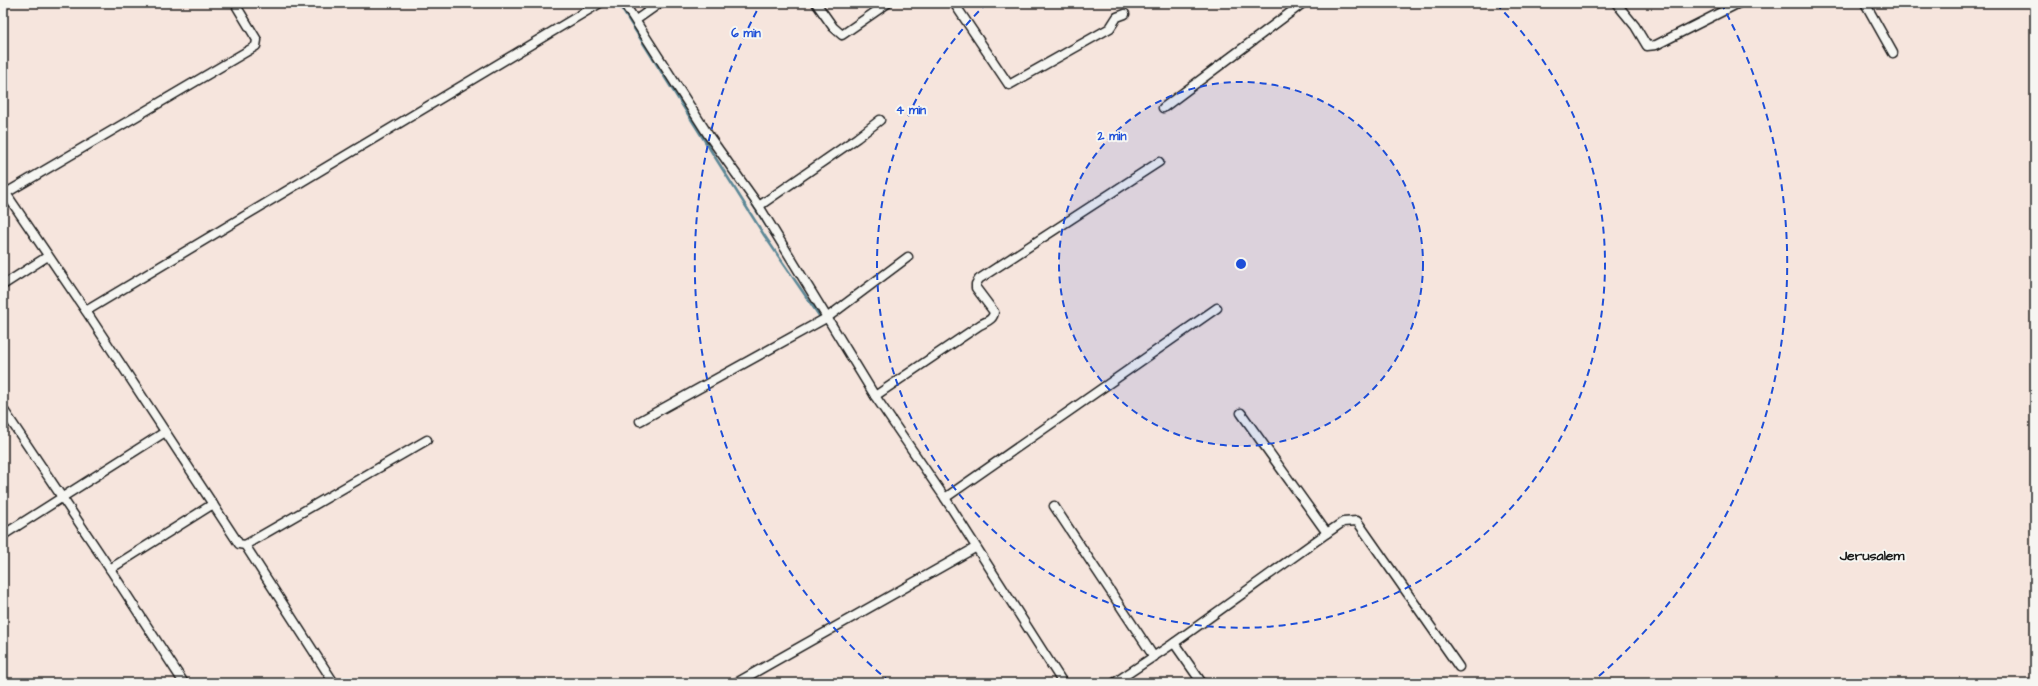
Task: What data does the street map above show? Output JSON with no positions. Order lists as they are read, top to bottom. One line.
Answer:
{"districts":["Jerusalem"],"rings":["6 min","4 min","2 min"]}
